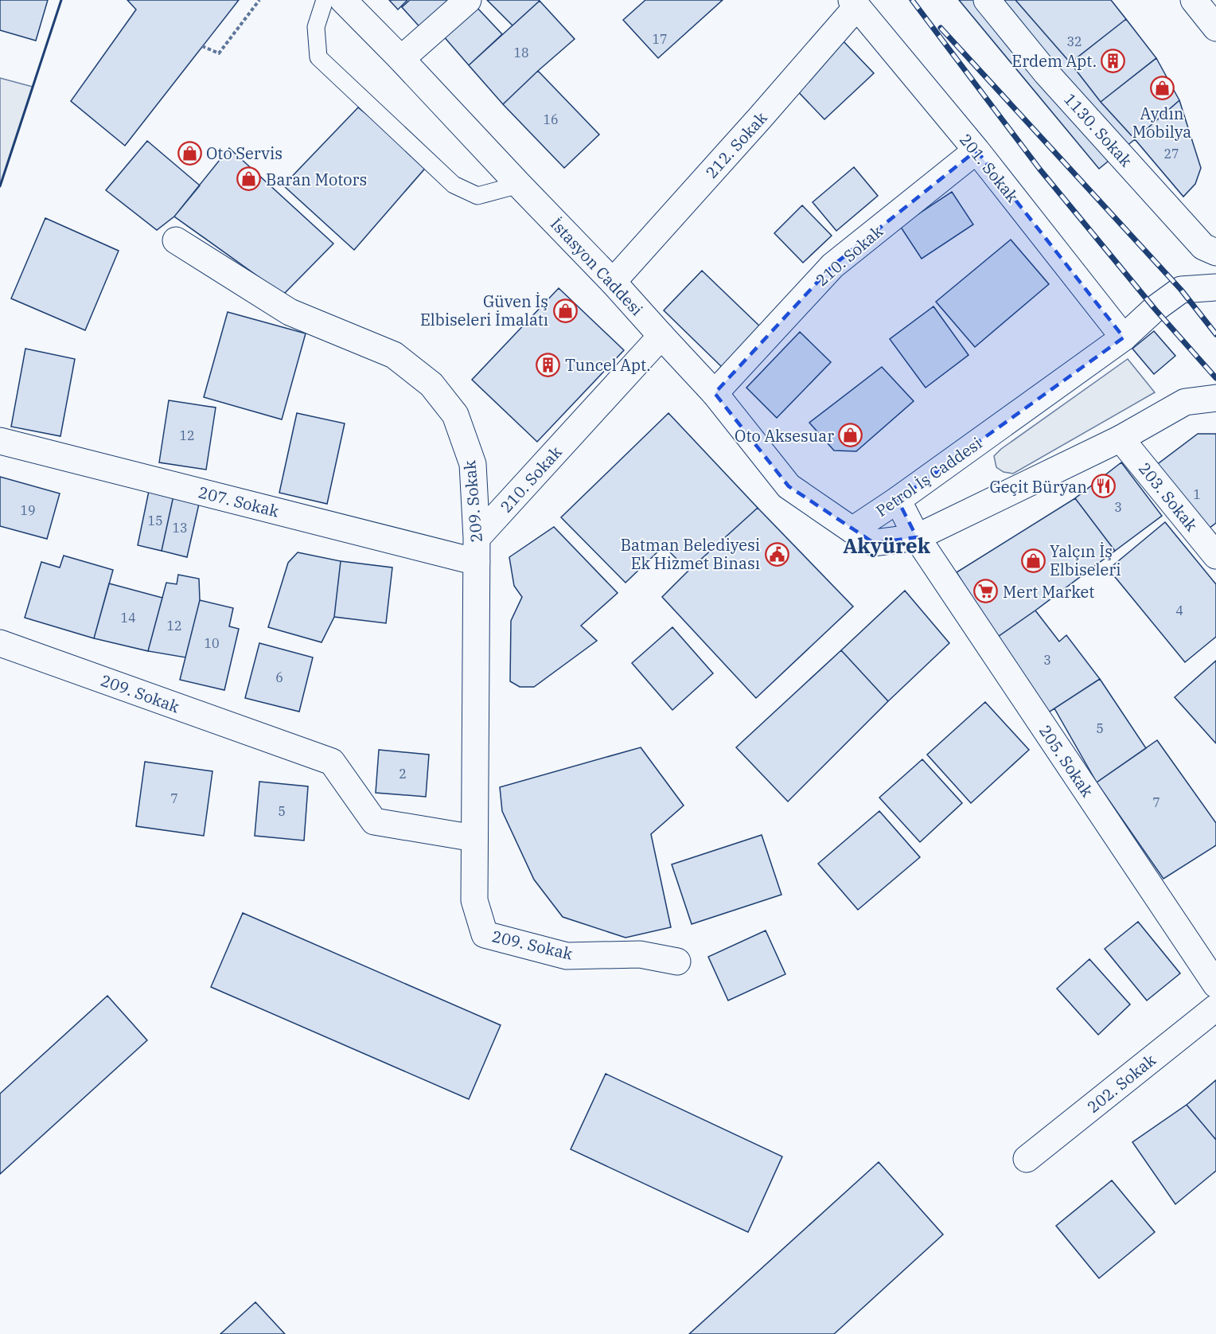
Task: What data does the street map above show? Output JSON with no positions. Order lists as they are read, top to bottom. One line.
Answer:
{"streets":{"street":["1130. Sokak","212. Sokak","201. Sokak","210. Sokak","İstasyon Caddesi","Petrol İş Caddesi","203. Sokak","207. Sokak","209. Sokak","205. Sokak","202. Sokak"]},"crossings":[["212. Sokak","201. Sokak"],["212. Sokak","İstasyon Caddesi"],["201. Sokak","210. Sokak"],["201. Sokak","Petrol İş Caddesi"],["210. Sokak","İstasyon Caddesi"],["210. Sokak","207. Sokak"],["210. Sokak","209. Sokak"],["İstasyon Caddesi","Petrol İş Caddesi"],["Petrol İş Caddesi","203. Sokak"],["Petrol İş Caddesi","205. Sokak"],["207. Sokak","209. Sokak"]],"districts":["Akyürek"],"places":{"building":["Erdem Apt.","Tuncel Apt."],"shop":["Aydın Mobilya","Oto Servis","Baran Motors","Güven İş Elbiseleri İmalatı","Oto Aksesuar","Yalçın İş Elbiseleri"],"restaurant":["Geçit Büryan"],"public building":["Batman Belediyesi Ek Hizmet Binası"],"supermarket":["Mert Market"]},"house_numbers":["17","32","18","16","27","12","1","3","19","15","13","4","14","12","10","3","6","5","2","7","7","5"]}
